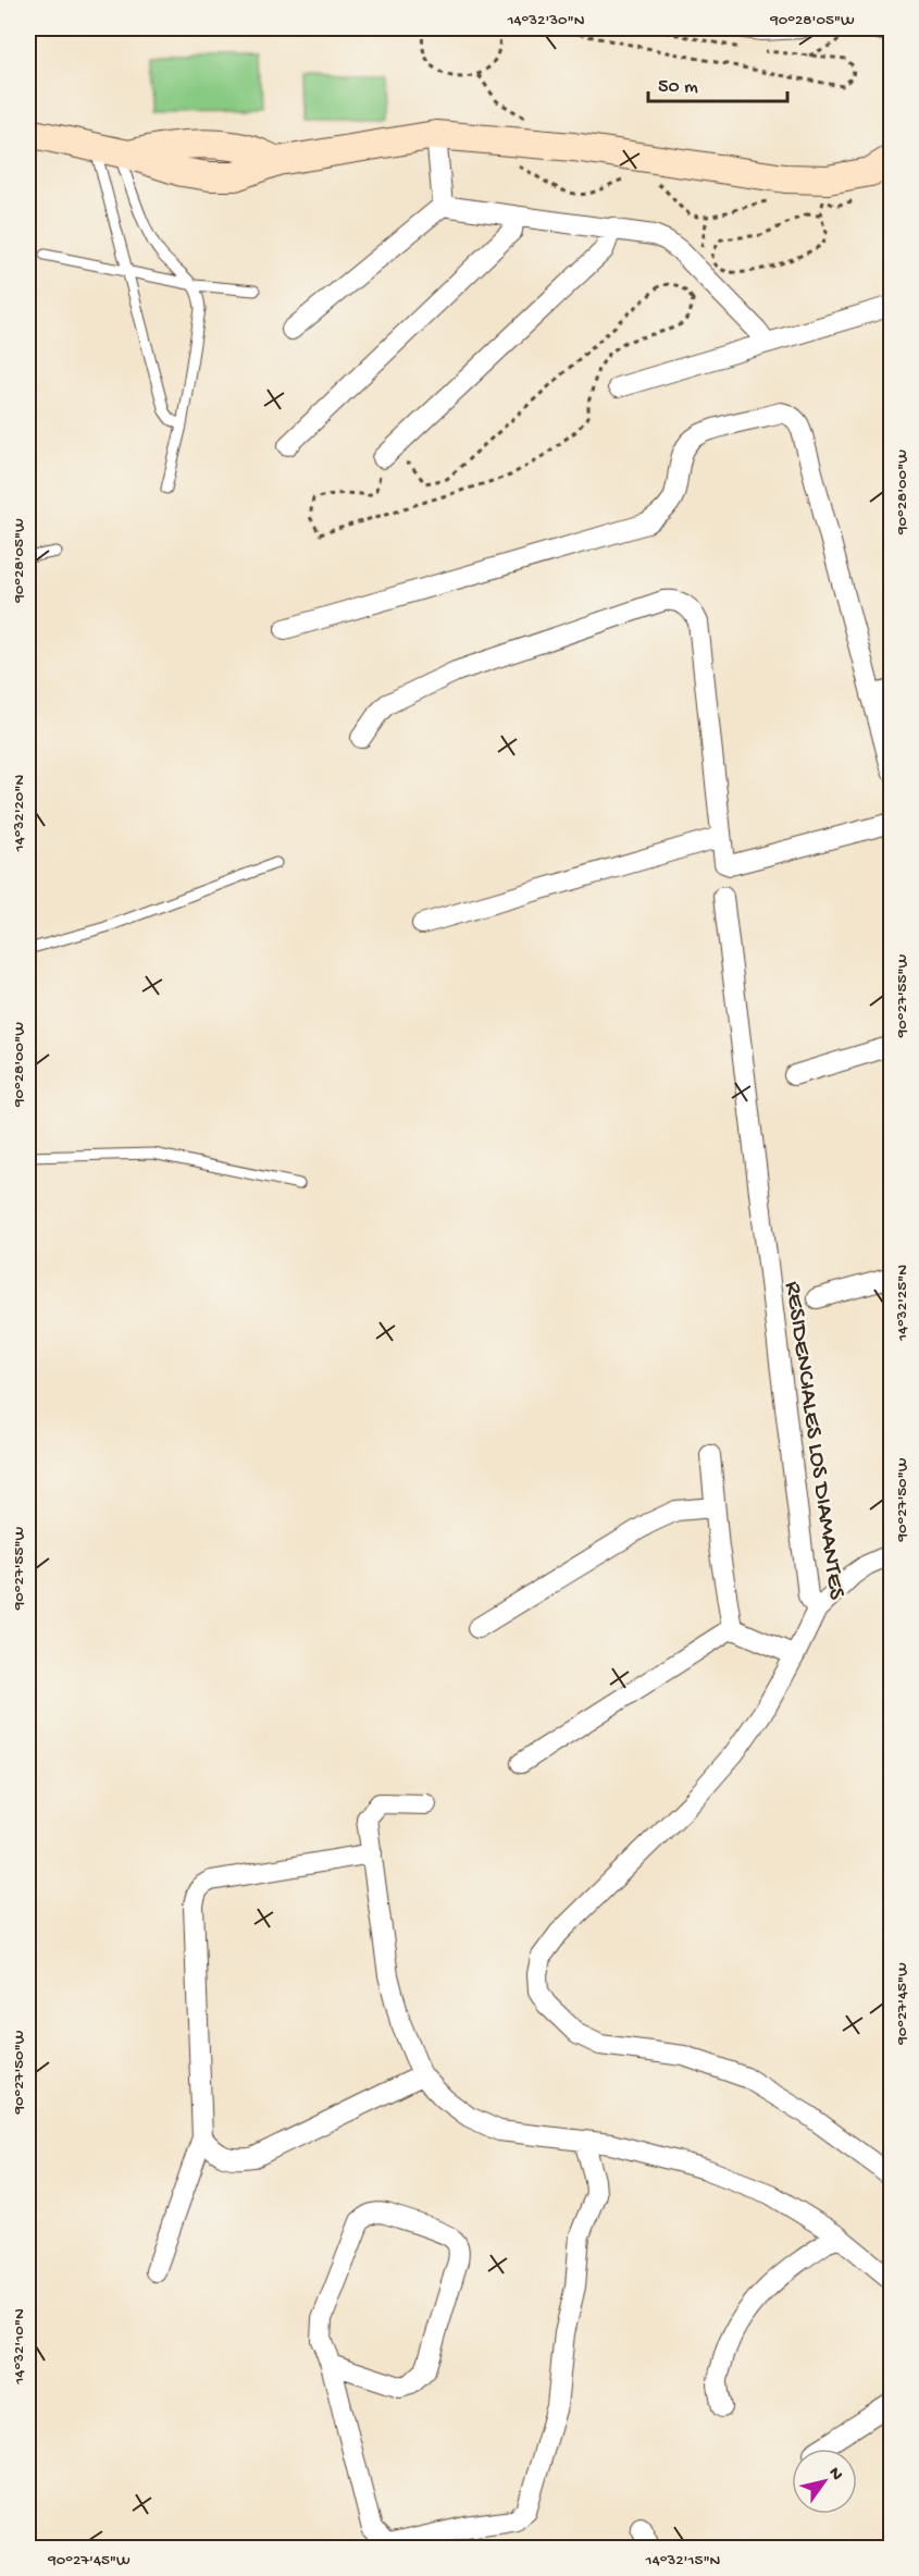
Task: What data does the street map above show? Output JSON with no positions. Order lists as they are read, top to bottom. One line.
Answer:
{"streets":{"street":["RESIDENCIALES LOS DIAMANTES"]},"scale_bar":"50 m","north":"top right","coordinates":["14°32'30\"N","90°28'05\"W","90°28'00\"W","14°32'20\"N","90°27'55\"W","14°32'25\"N","90°27'50\"W","90°27'45\"W","14°32'10\"N","14°32'15\"N"]}
